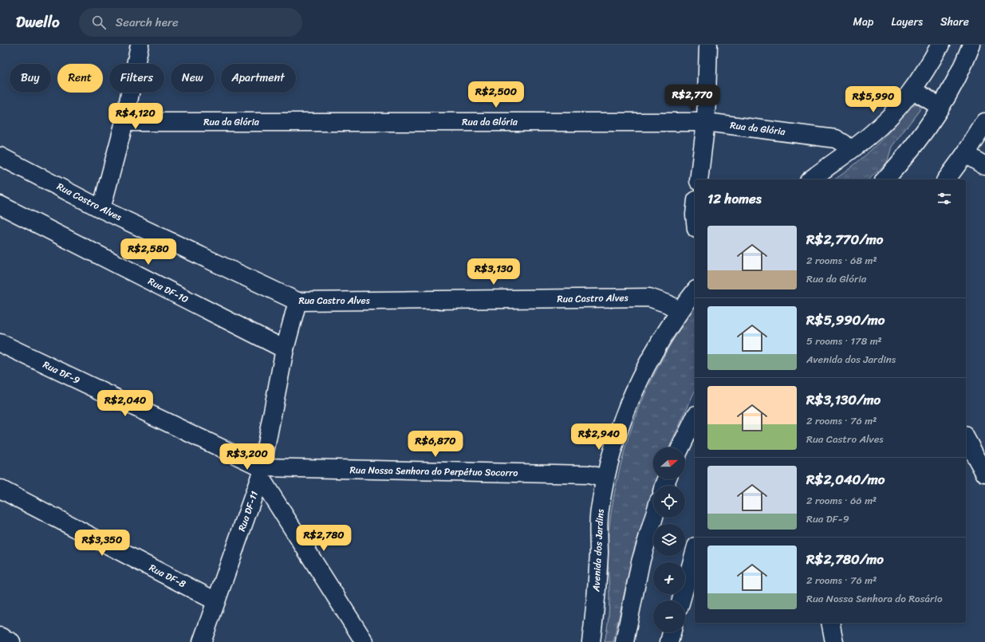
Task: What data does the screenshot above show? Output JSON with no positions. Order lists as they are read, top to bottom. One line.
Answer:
{"streets":{"street":["Rua da Glória","Rua Castro Alves","Rua DF-10","Rua DF-9","Rua Nossa Senhora do Perpétuo Socorro","Rua DF-11","Avenida dos Jardins","Rua DF-8"]},"crossings":[["Rua Castro Alves","Rua DF-11"],["Rua Castro Alves","Avenida dos Jardins"],["Rua DF-10","Rua DF-11"],["Rua DF-9","Rua Nossa Senhora do Perpétuo Socorro"],["Rua DF-9","Rua DF-11"],["Rua Nossa Senhora do Perpétuo Socorro","Rua DF-11"],["Rua Nossa Senhora do Perpétuo Socorro","Avenida dos Jardins"],["Rua DF-11","Rua DF-8"]],"north":"right","page":{"header":"Dwello","search":"Search here","nav":["Map","Layers","Share"],"chip":["Buy","Rent","Filters","New","Apartment"],"price":["R$2,500","R$2,770","R$5,990","R$4,120","R$2,580","R$3,130","R$2,040","R$2,940","R$6,870","R$3,200","R$2,780","R$3,350"],"heading":"12 homes","list":[{"name":"R$2,770/mo","note":"2 rooms · 68 m² · Rua da Glória"},{"name":"R$5,990/mo","note":"5 rooms · 178 m² · Avenida dos Jardins"},{"name":"R$3,130/mo","note":"2 rooms · 76 m² · Rua Castro Alves"},{"name":"R$2,040/mo","note":"2 rooms · 66 m² · Rua DF-9"},{"name":"R$2,780/mo","note":"2 rooms · 76 m² · Rua Nossa Senhora do Rosário"}],"map_buttons":["+","−"]}}
